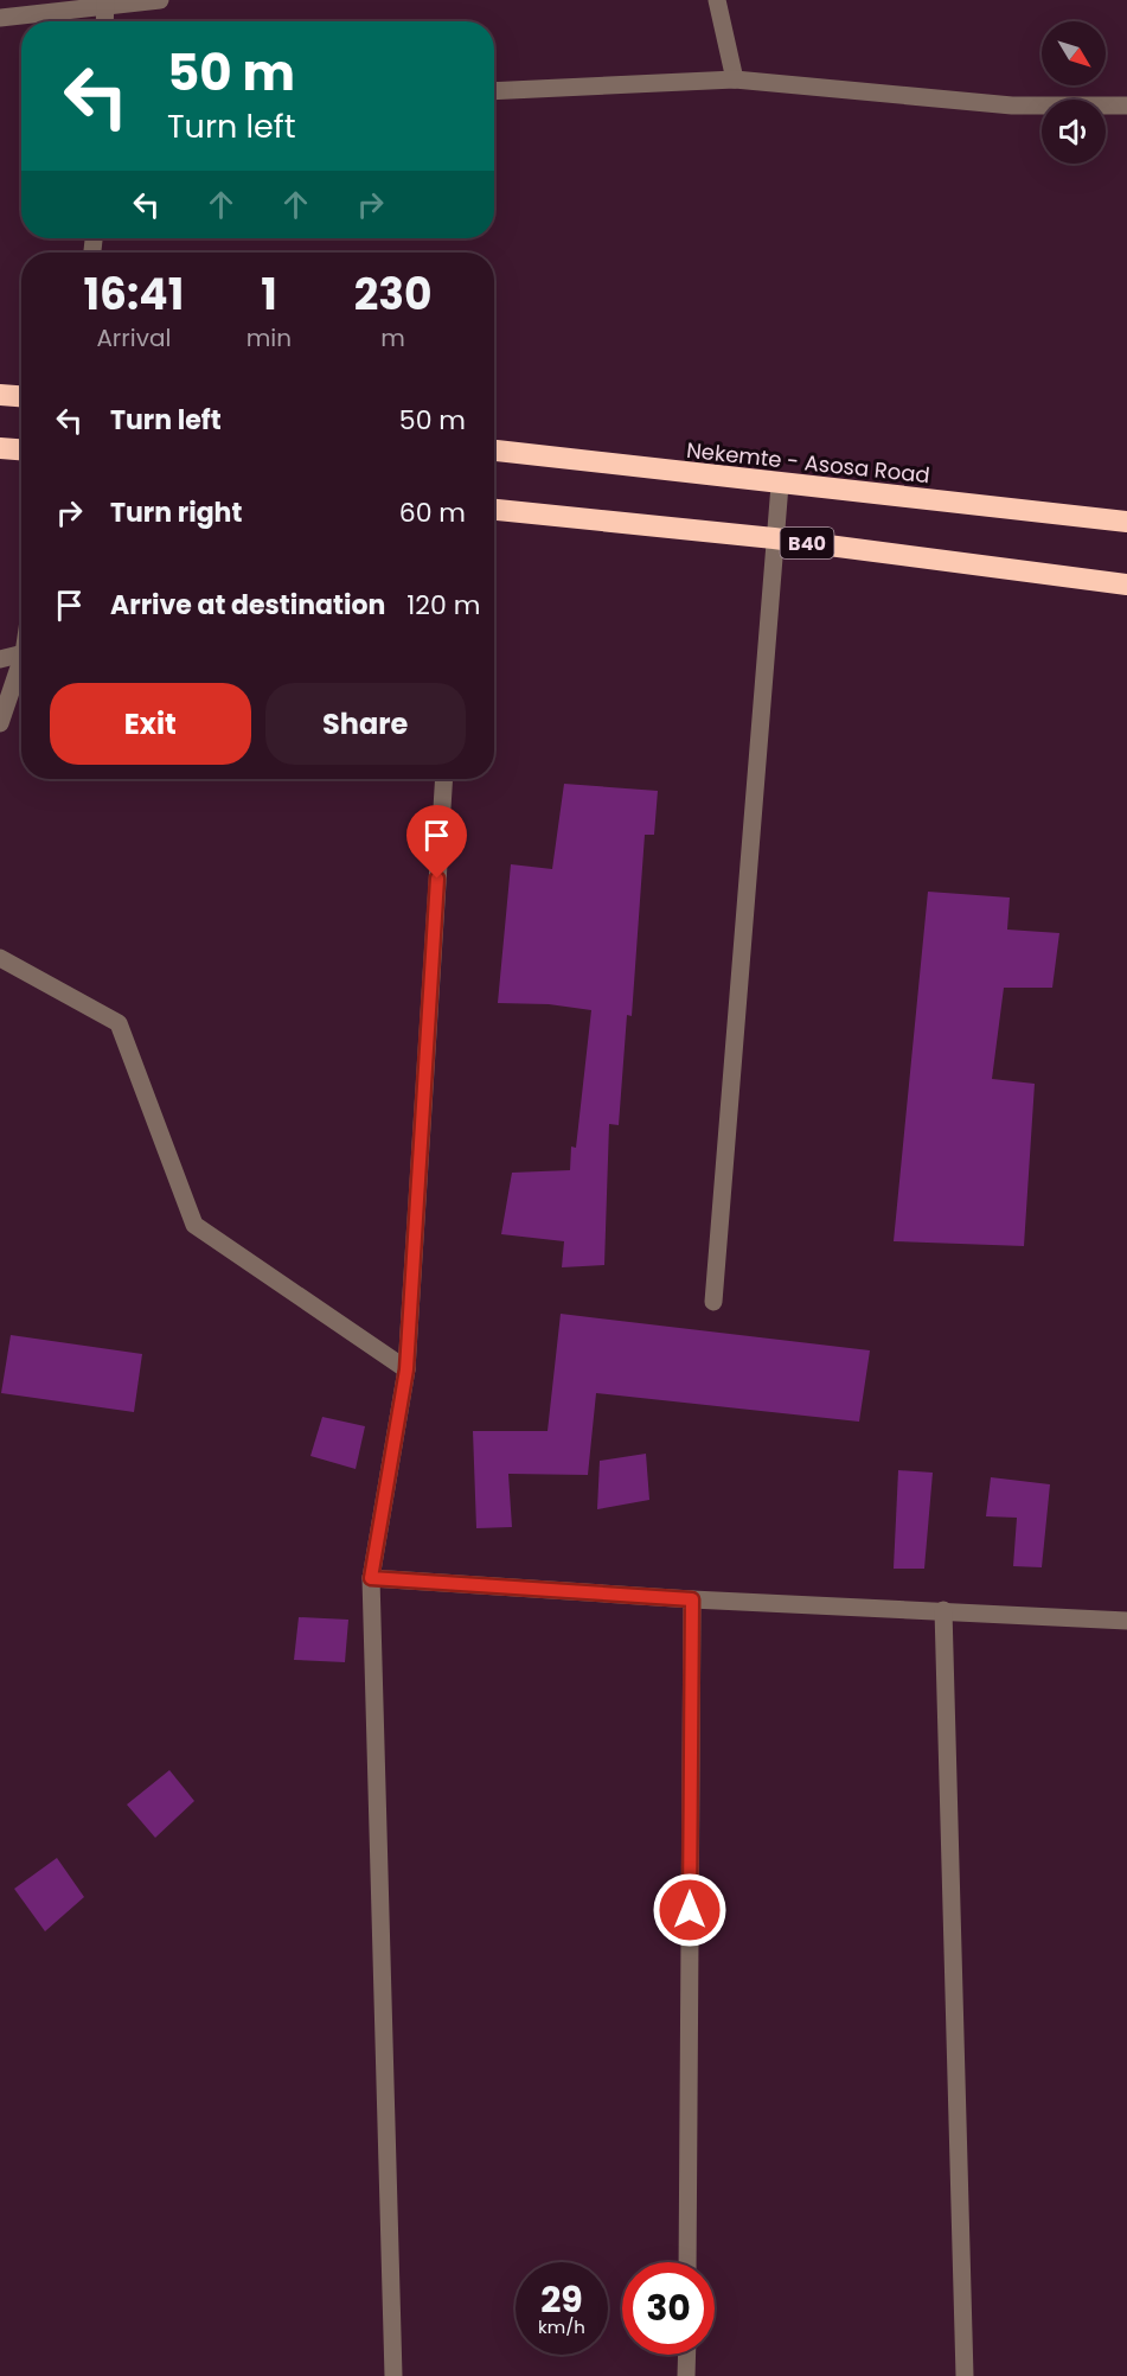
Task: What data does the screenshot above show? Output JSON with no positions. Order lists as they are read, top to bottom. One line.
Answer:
{"streets":{"highway":["Nekemte - Asosa Road","B40"]},"north":"bottom right","page":{"turn":["50 m","Turn left"],"eta":["16:41","Arrival","1","min","230","m"],"list":[{"name":"Turn left","value":"50 m"},{"name":"Turn right","value":"60 m"},{"name":"Arrive at destination","value":"120 m"}],"buttons":["Exit","Share"],"speed":"29 km/h","limit":"30"}}
